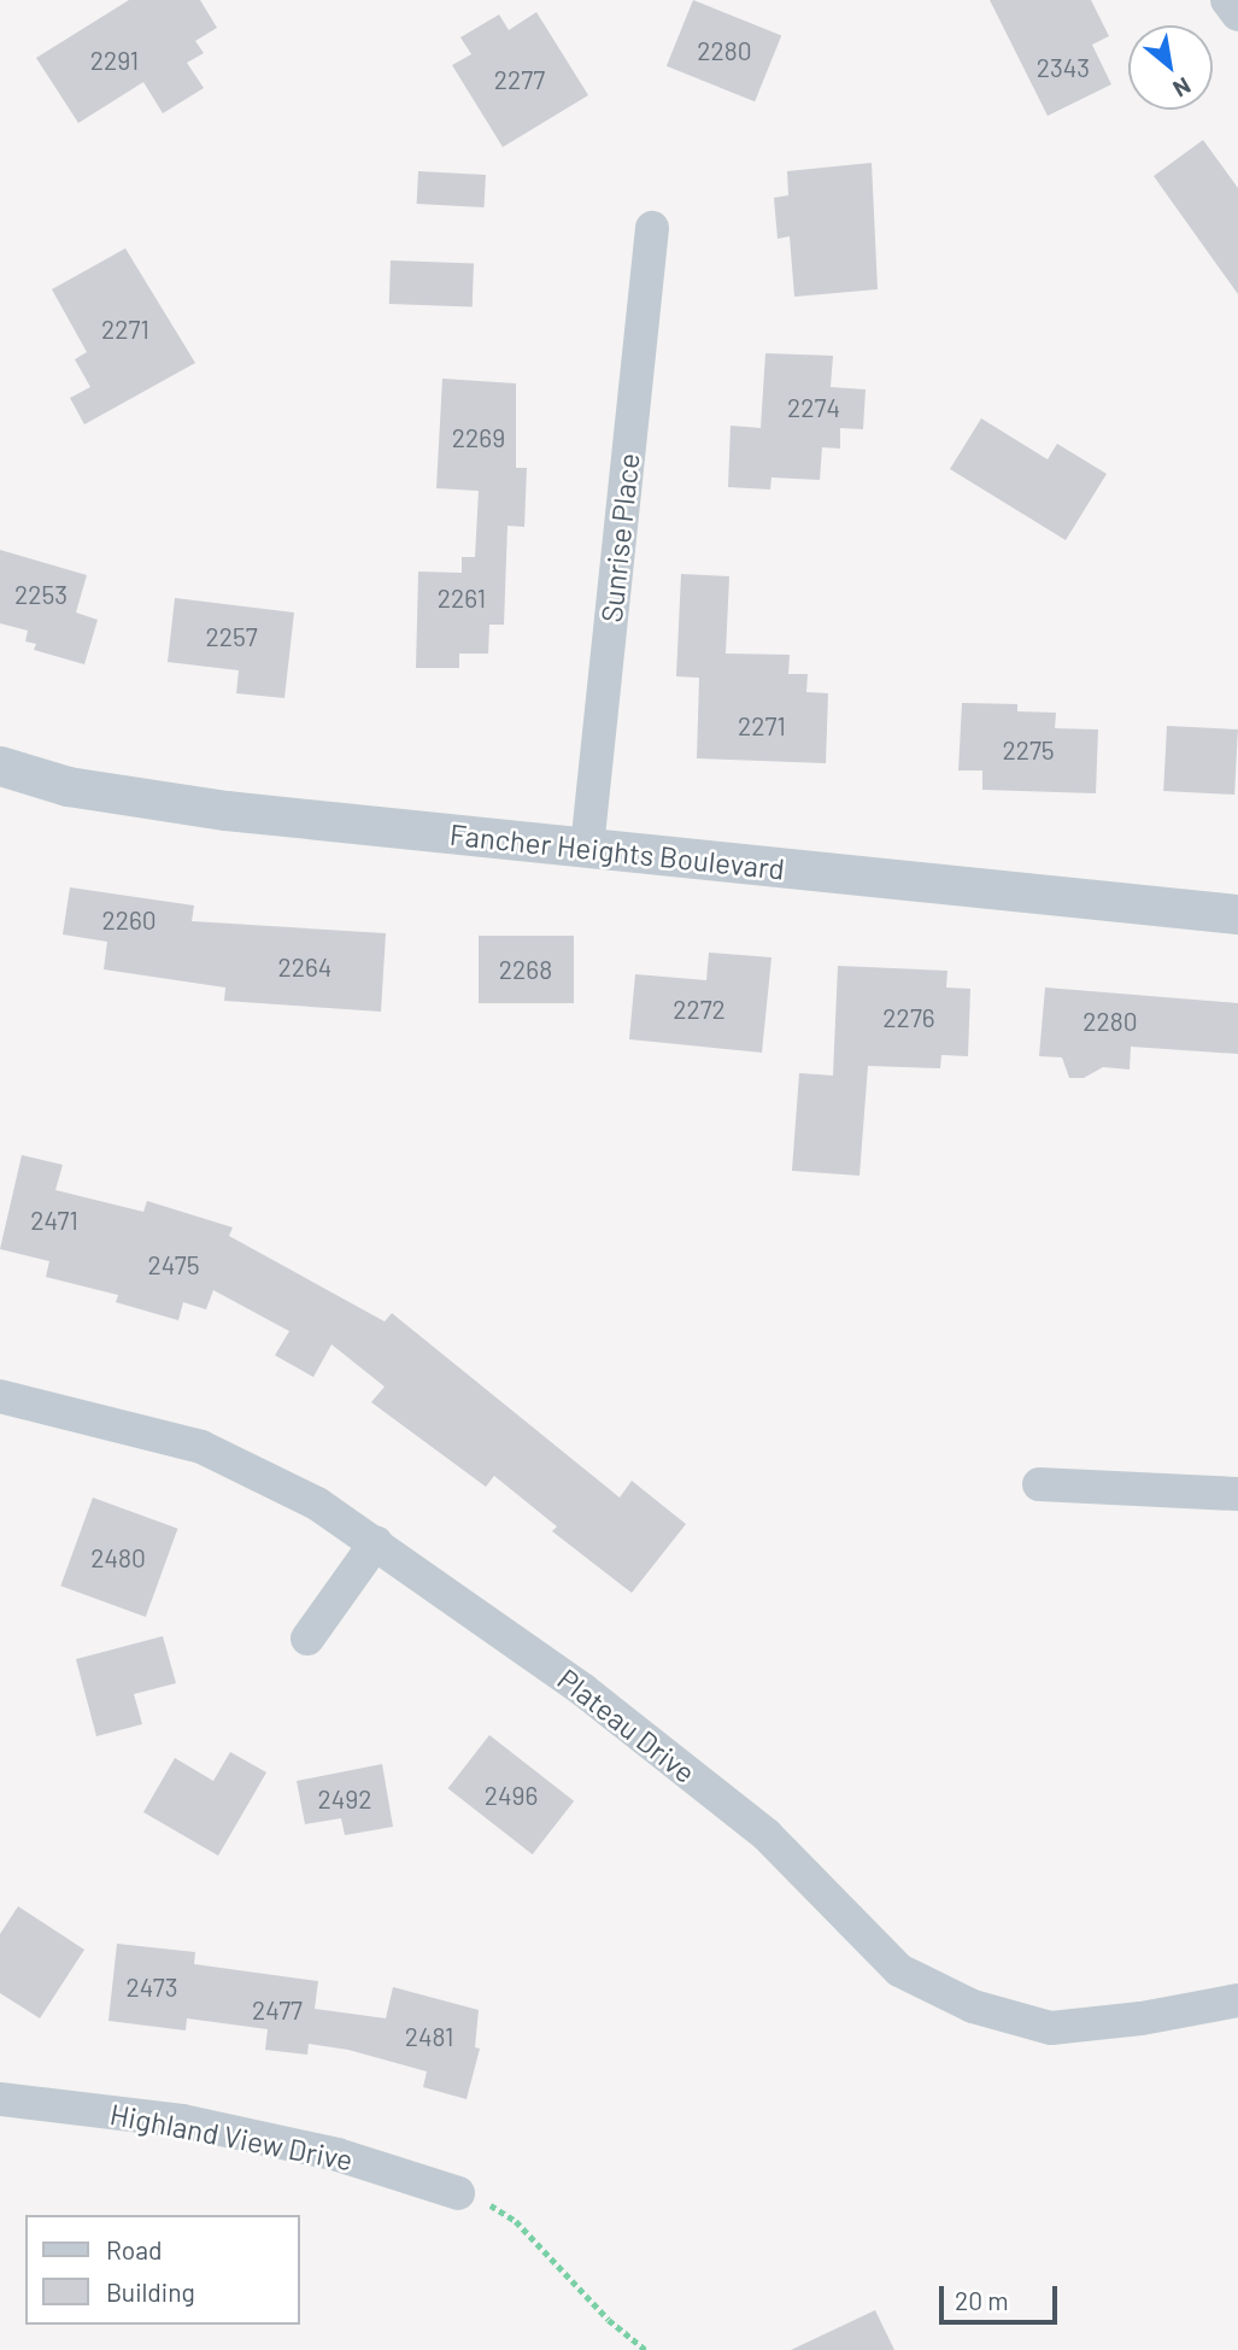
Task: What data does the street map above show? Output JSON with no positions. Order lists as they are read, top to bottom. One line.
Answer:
{"streets":{"street":["Sunrise Place","Fancher Heights Boulevard","Plateau Drive","Highland View Drive"]},"crossings":[["Sunrise Place","Fancher Heights Boulevard"]],"house_numbers":["2280","2291","2343","2277","2271","2274","2269","2253","2261","2257","2271","2275","2260","2264","2268","2272","2276","2280","2471","2475","2480","2496","2492","2473","2477","2481"],"legend":["Road","Building"],"scale_bar":"20 m","north":"bottom right"}
